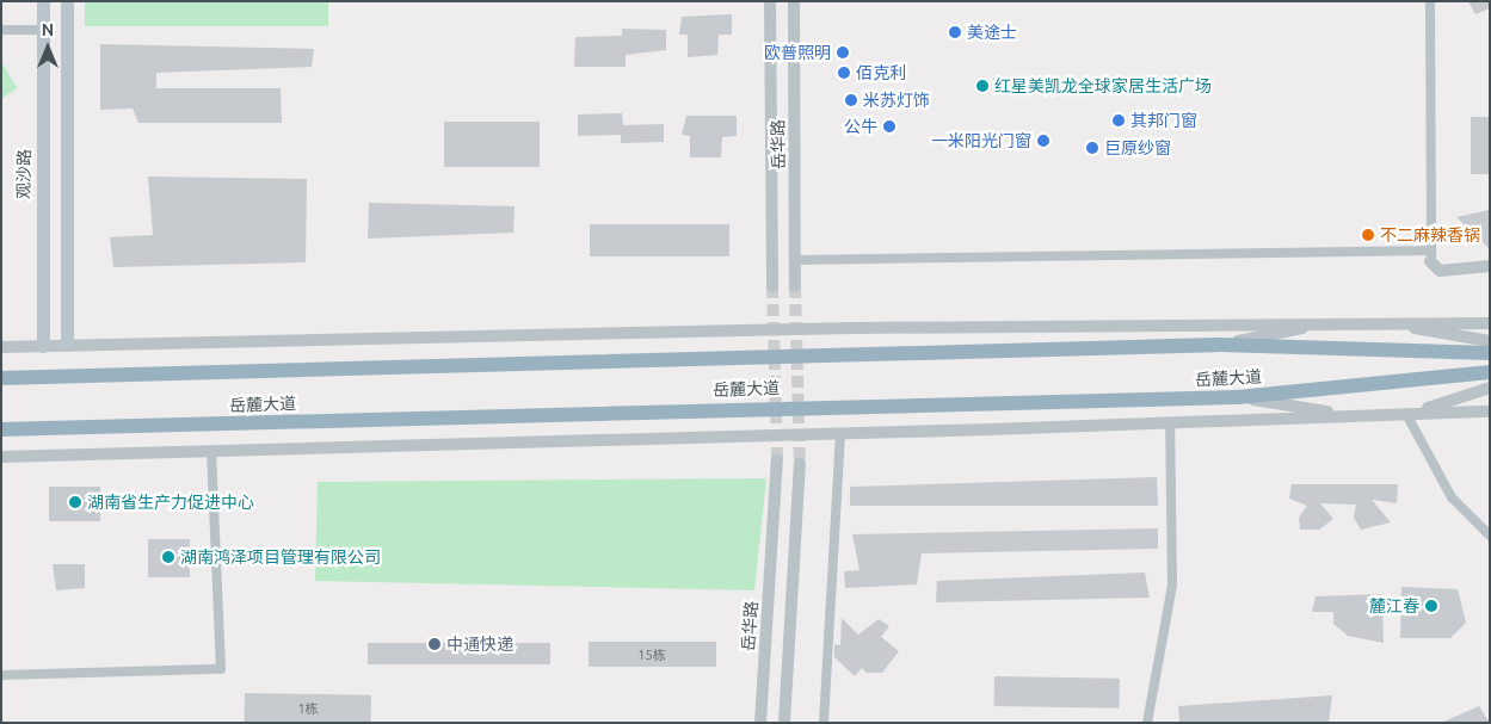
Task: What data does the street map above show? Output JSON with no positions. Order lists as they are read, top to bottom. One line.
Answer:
{"streets":{"highway":["岳麓大道"],"main road":["观沙路"],"street":["岳华路"]},"places":["美途士","欧普照明","佰克利","红星美凯龙全球家居生活广场","米苏灯饰","其邦门窗","公牛","一米阳光门窗","巨原纱窗","不二麻辣香锅","湖南省生产力促进中心","湖南鸿泽项目管理有限公司","麓江春","中通快递"],"house_numbers":["15栋","1栋"],"north":"top"}
